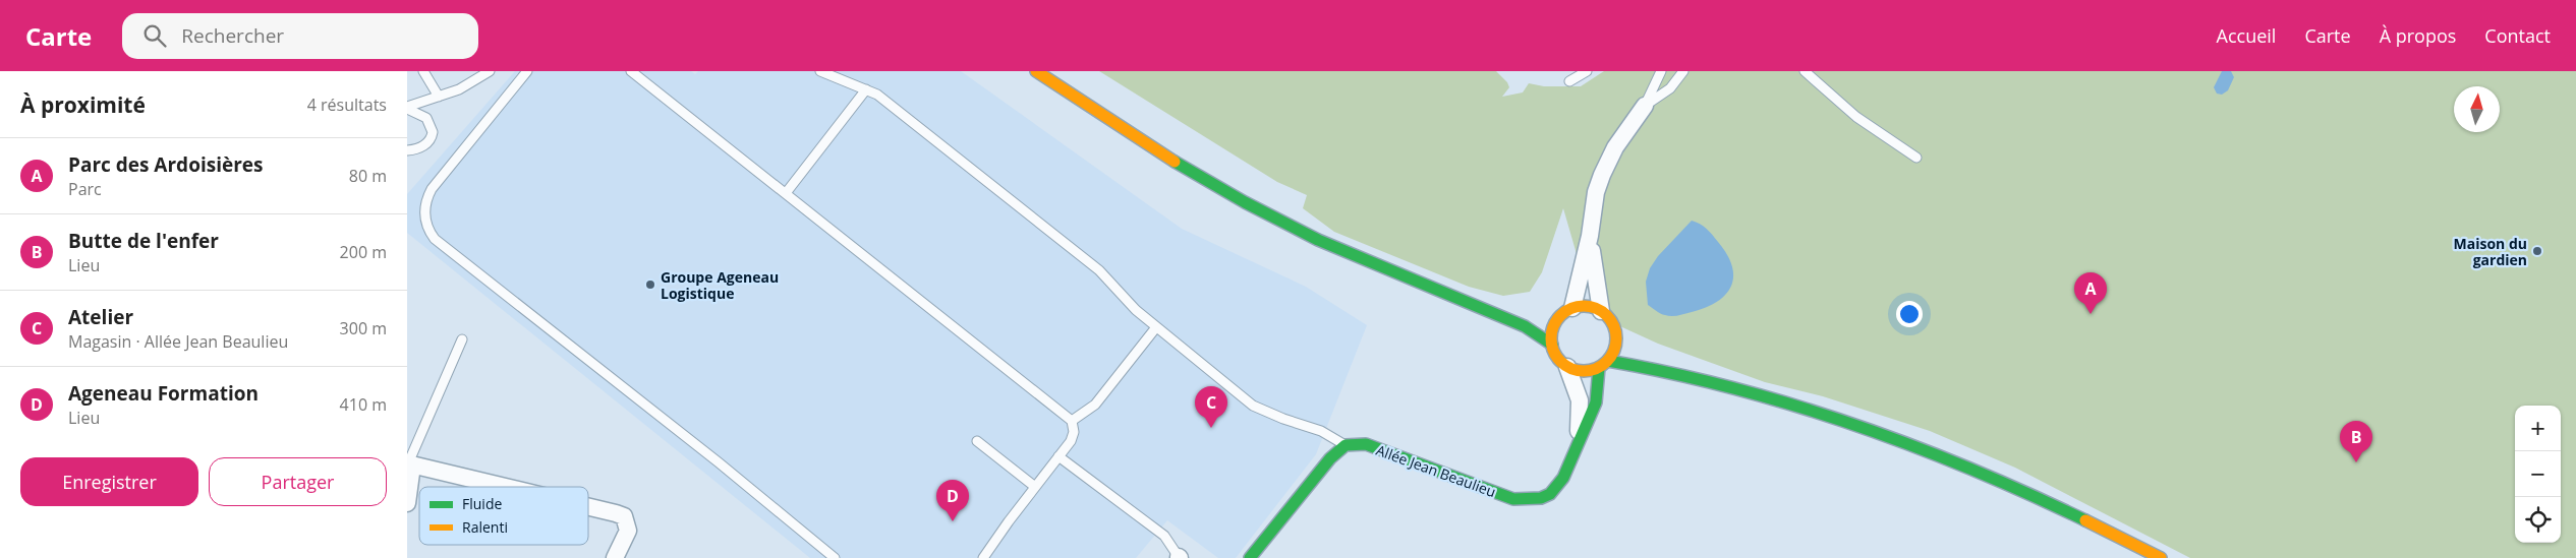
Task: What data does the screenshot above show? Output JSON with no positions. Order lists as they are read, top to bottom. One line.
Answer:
{"streets":{"main road":["Allée Jean Beaulieu"]},"places":["Maison du gardien","Groupe Ageneau Logistique"],"legend":["Fluide","Ralenti"],"north":"top","page":{"header":"Carte","search":"Rechercher","nav":["Accueil","Carte","À propos","Contact"],"heading":["À proximité","4 résultats"],"list":[{"mark":"A","name":"Parc des Ardoisières","note":"Parc","value":"80 m"},{"mark":"B","name":"Butte de l'enfer","note":"Lieu","value":"200 m"},{"mark":"C","name":"Atelier","note":"Magasin · Allée Jean Beaulieu","value":"300 m"},{"mark":"D","name":"Ageneau Formation","note":"Lieu","value":"410 m"}],"pins":["A","C","B","D"],"map_buttons":["+","−"],"buttons":["Enregistrer","Partager"]}}
